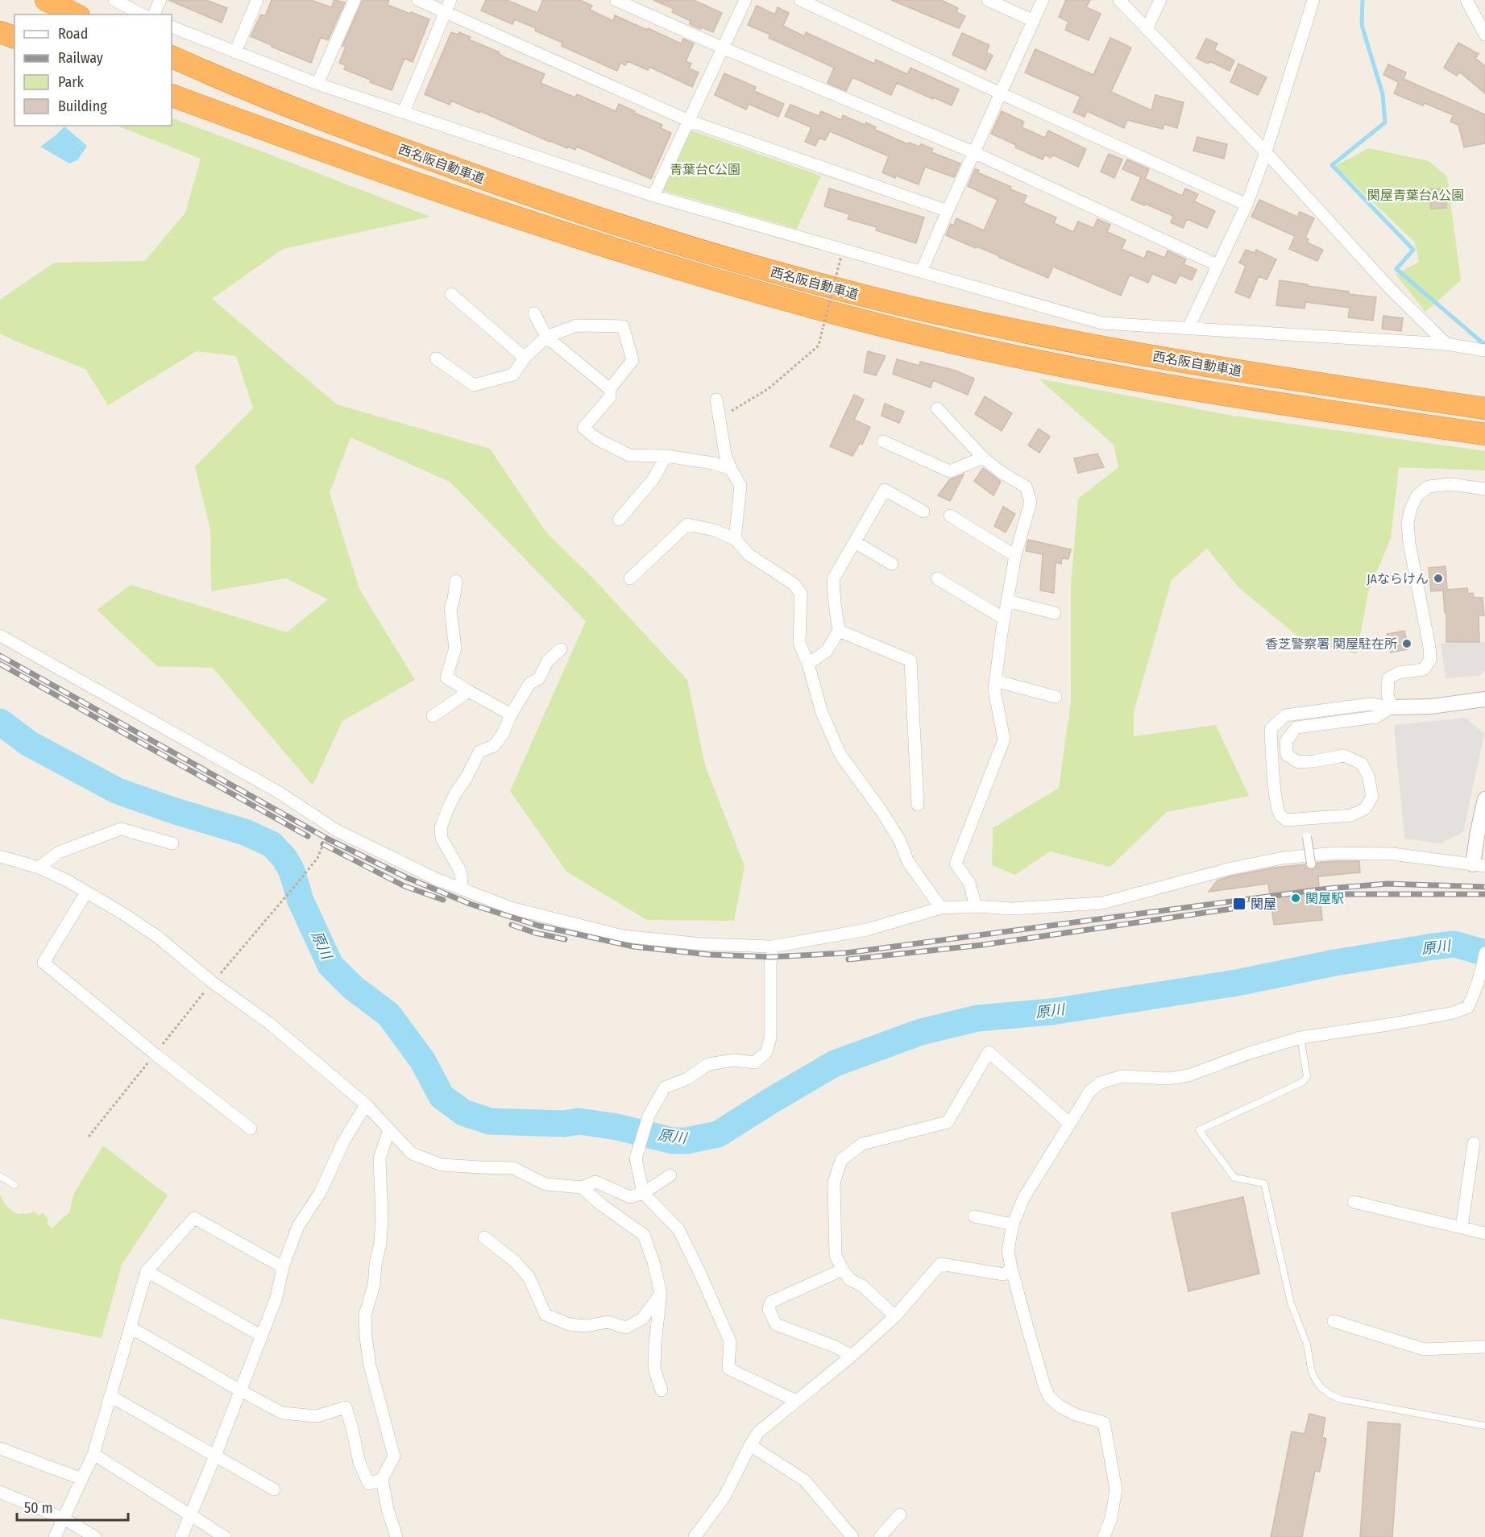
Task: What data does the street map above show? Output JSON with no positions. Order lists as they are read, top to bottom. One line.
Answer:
{"streets":{"highway":["西名阪自動車道"]},"water":["原川"],"parks":["青葉台C公園","関屋青葉台A公園"],"places":{"other":["JAならけん","香芝警察署 関屋駐在所","関屋駅"],"transit":["関屋"]},"legend":["Road","Railway","Park","Building"],"scale_bar":"50 m"}
